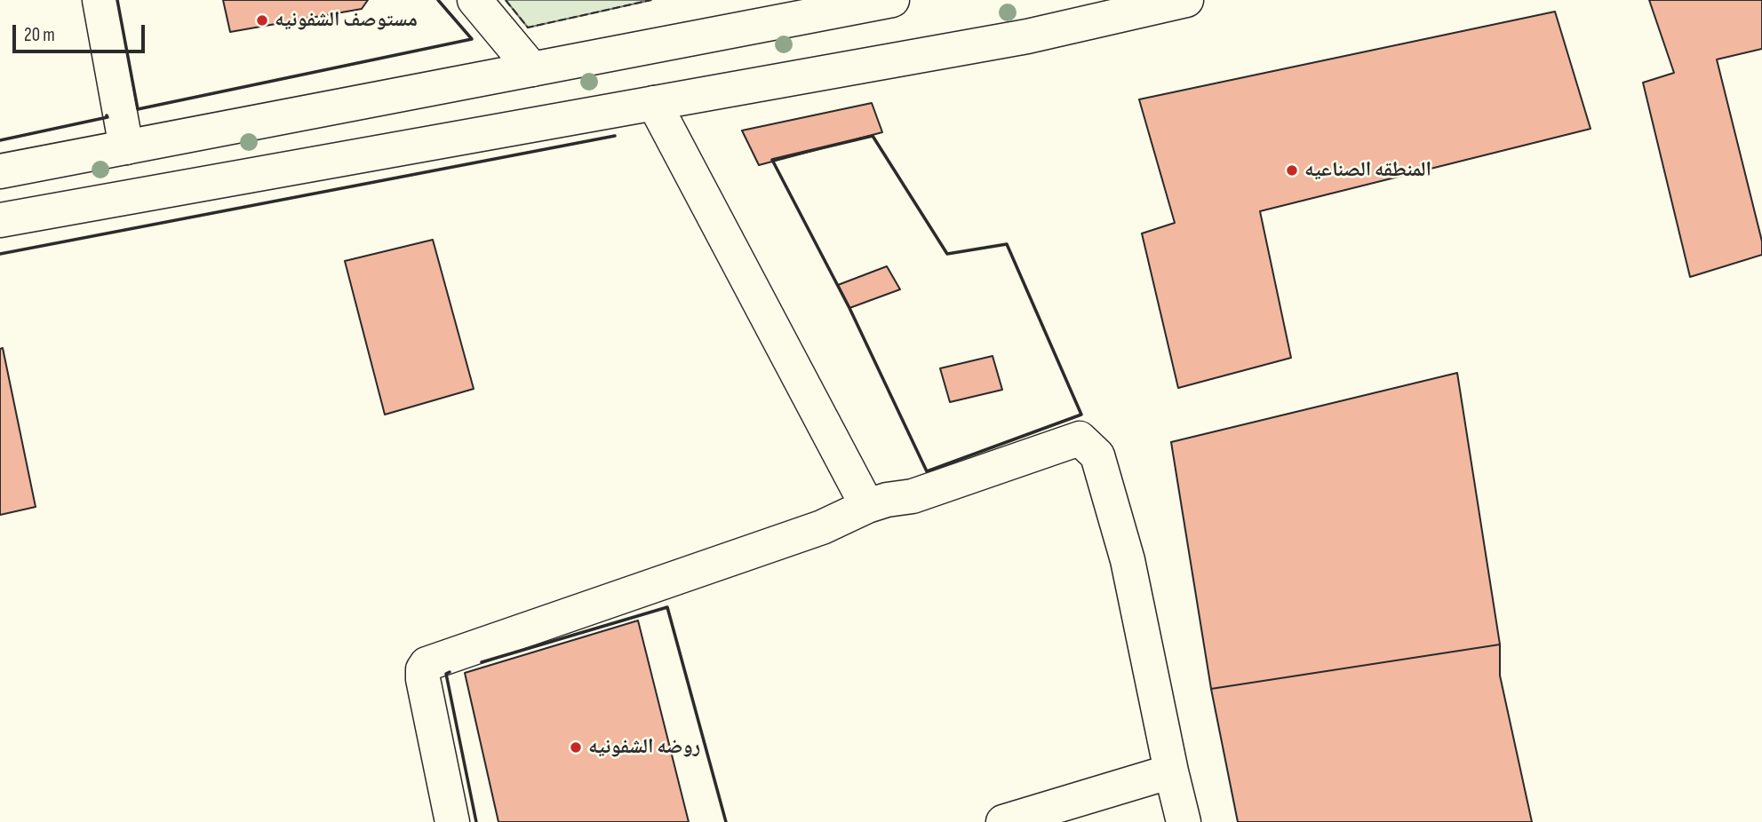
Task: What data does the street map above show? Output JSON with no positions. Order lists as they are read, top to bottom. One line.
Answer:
{"places":["مستوصف الشفونيه","المنطقه الصناعيه","روضه الشفونيه"],"scale_bar":"20 m"}
